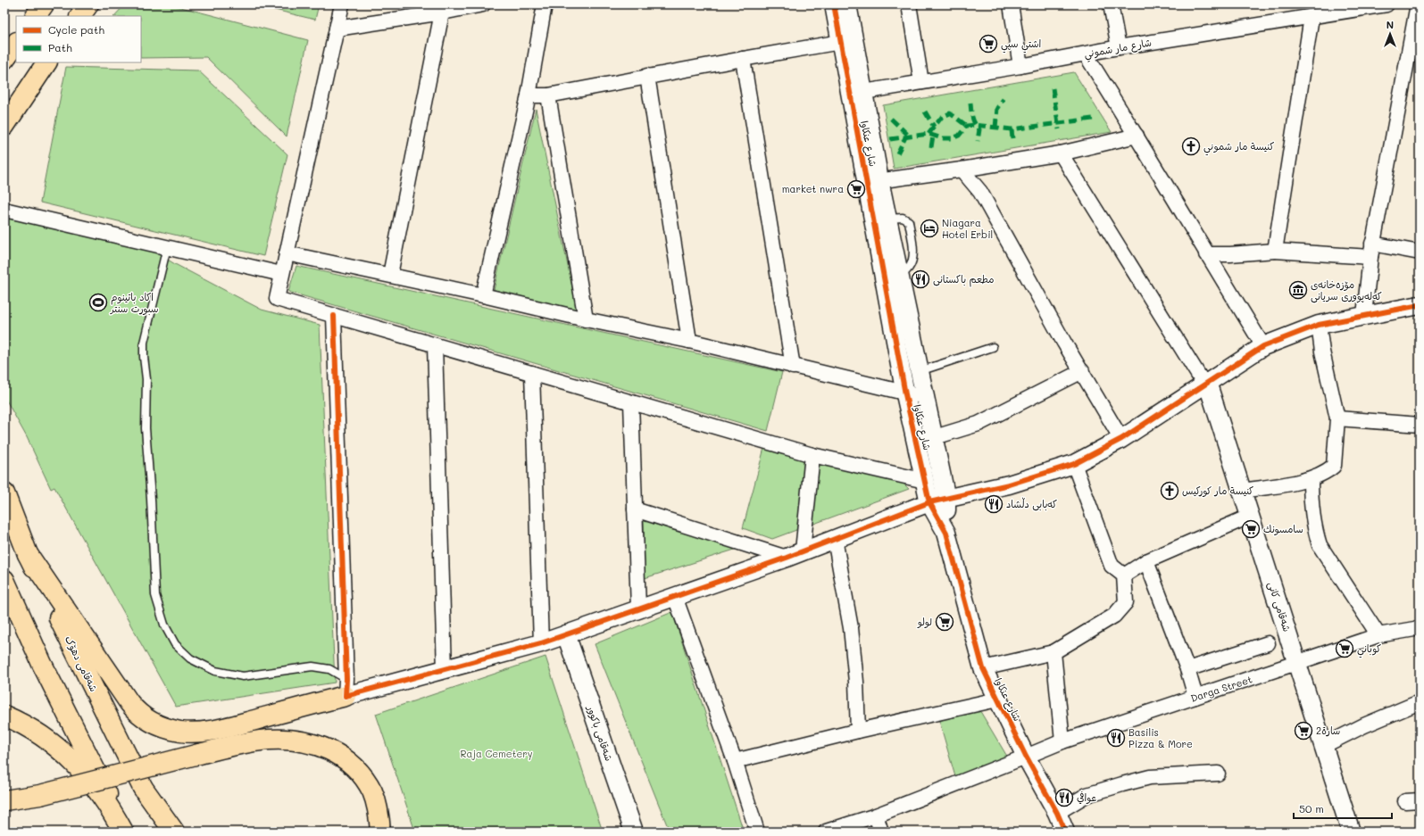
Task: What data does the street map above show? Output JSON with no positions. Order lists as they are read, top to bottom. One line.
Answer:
{"streets":{"highway":["شەقامی دهۆک"],"street":["شارع مار شموني","شارع عنكاوا","شەقامی کانی","Darga Street","شەقامی باکوور"]},"crossings":[["شارع مار شموني","شارع عنكاوا"],["شارع عنكاوا","Darga Street"],["شەقامی کانی","Darga Street"]],"parks":["Raja Cemetery"],"places":{"supermarket":["اشتي سپي","market nwra","سامسونك","لولو","كوباني","سارة2"],"church":["كنيسة مار شموني","كنيسة مار كوركيس"],"hotel":["Niagara Hotel Erbil"],"restaurant":["مطعم باکستانی","کەبابی دڵشاد","Basilis Pizza & More","عوافي"],"museum":["مۆزەخانەی کەلەپووری سریانی"],"sports":["اكاد باتينوم سبورت سنتر"]},"legend":["Cycle path","Path"],"scale_bar":"50 m","north":"top"}
